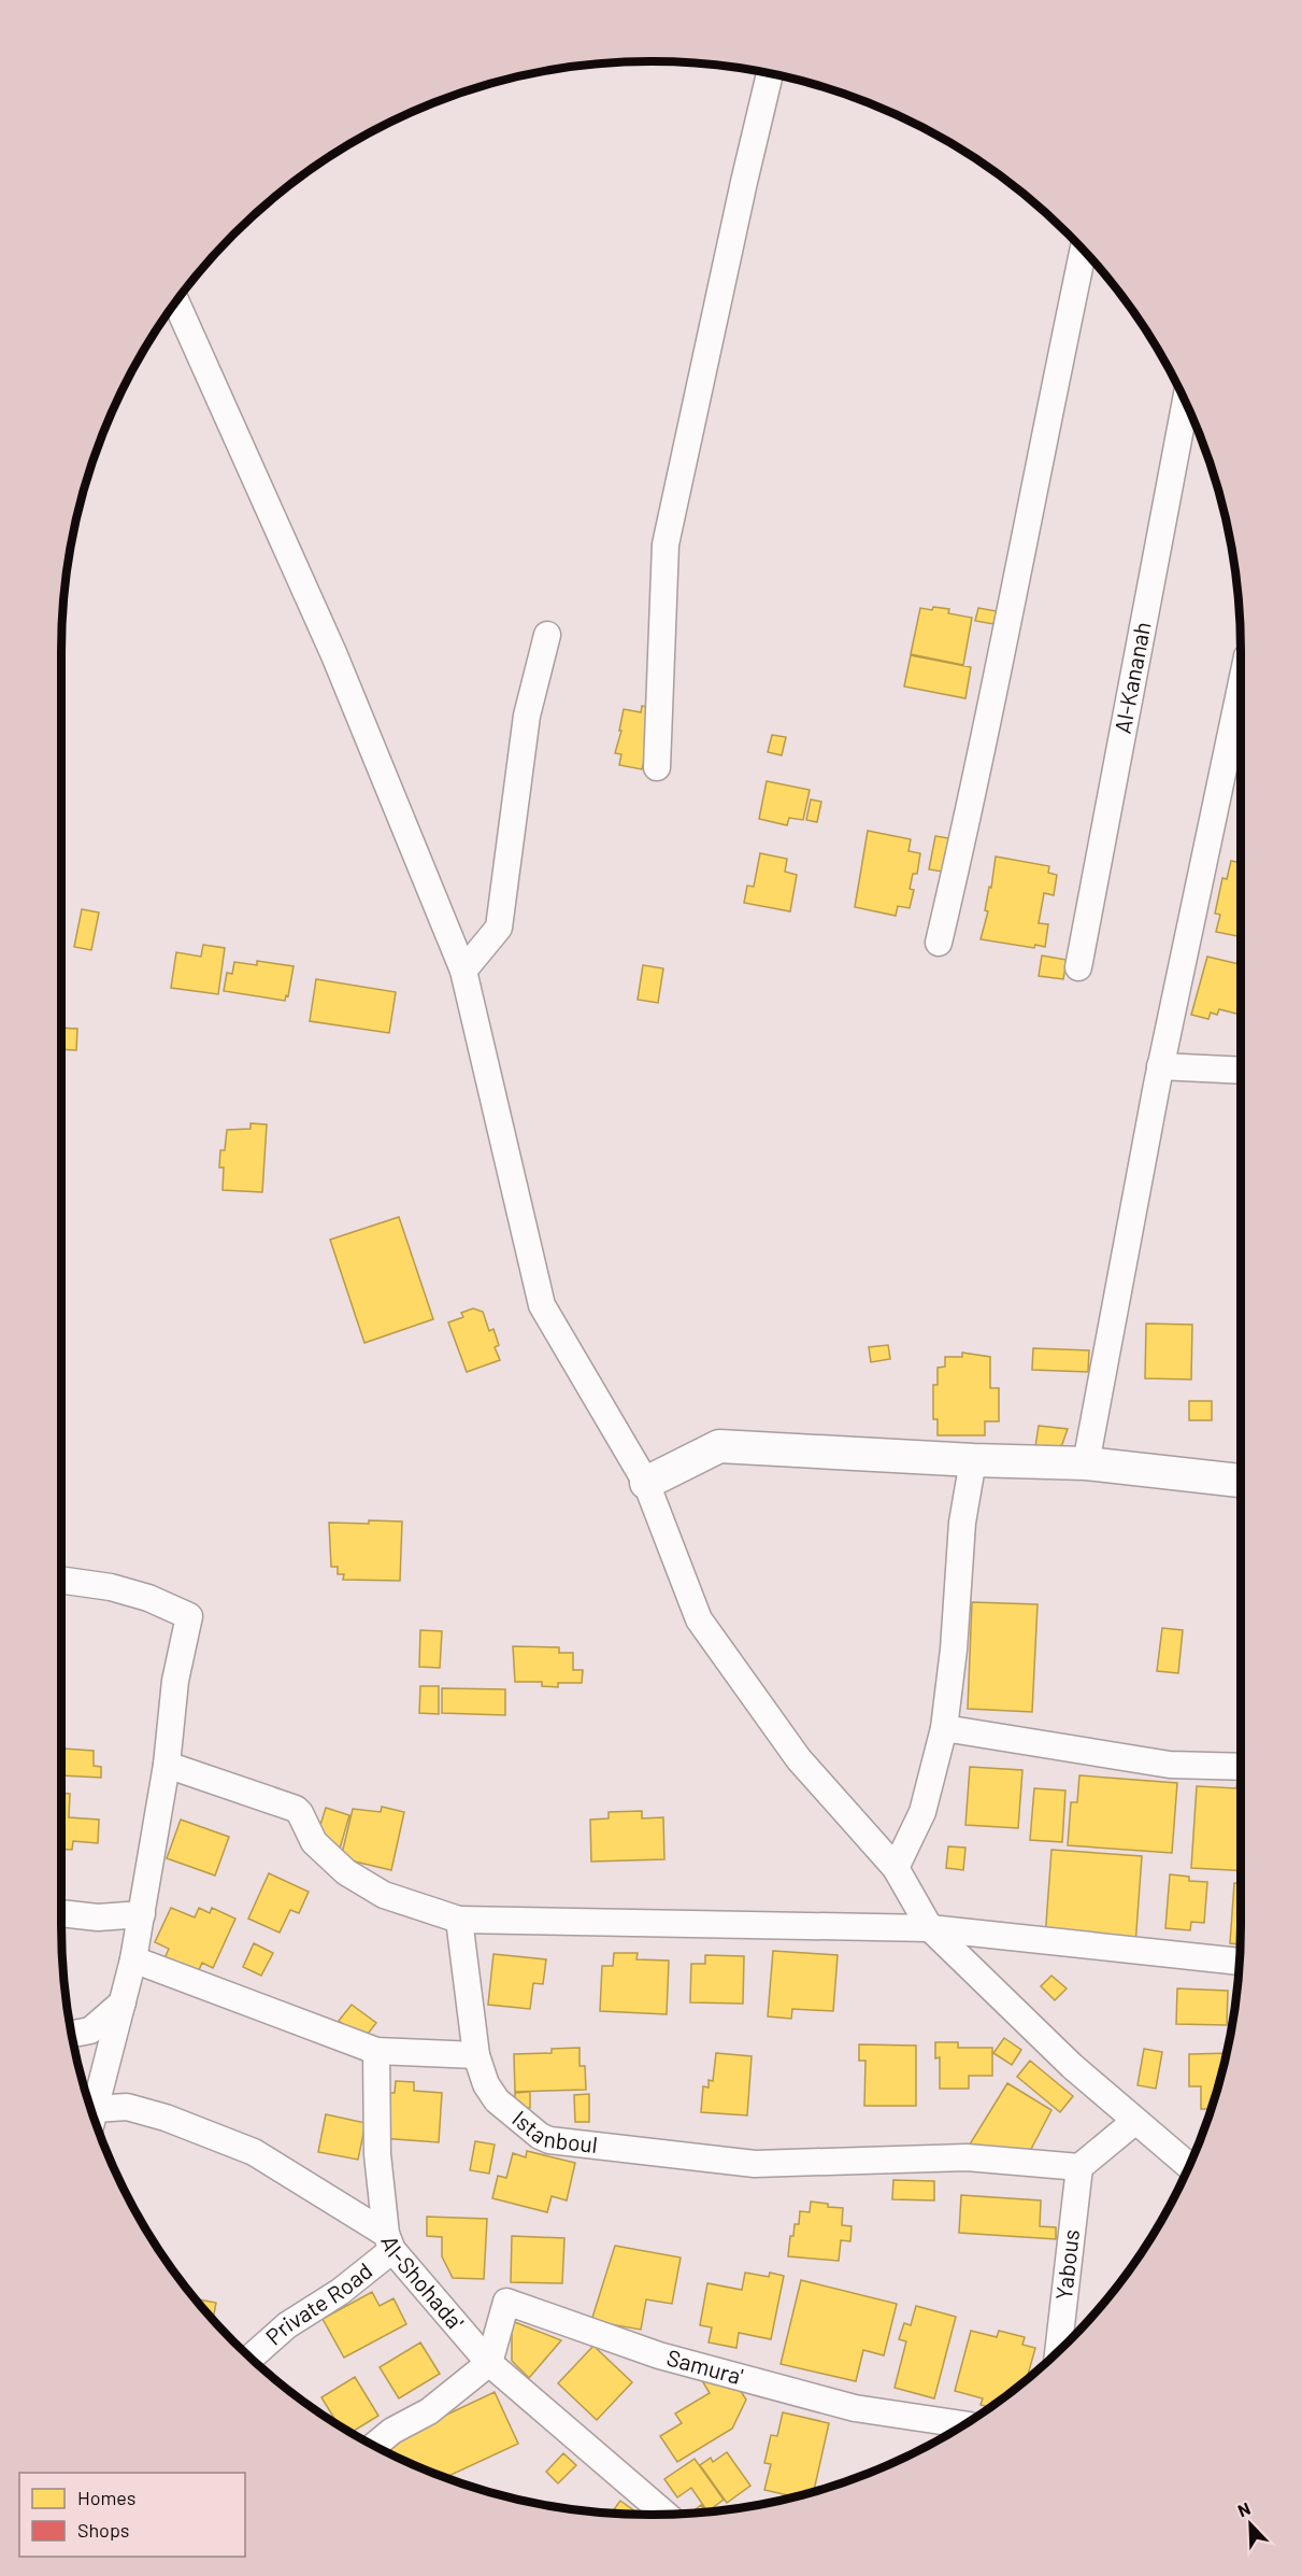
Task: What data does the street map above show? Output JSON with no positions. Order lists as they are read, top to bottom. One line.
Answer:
{"streets":{"street":["Al-Kananah","Istanboul","Yabous","Al-Shohada'","Private Road","Samura'"]},"crossings":[["Istanboul","Yabous"],["Al-Shohada'","Private Road"],["Al-Shohada'","Samura'"]],"legend":["Homes","Shops"],"north":"top left"}
